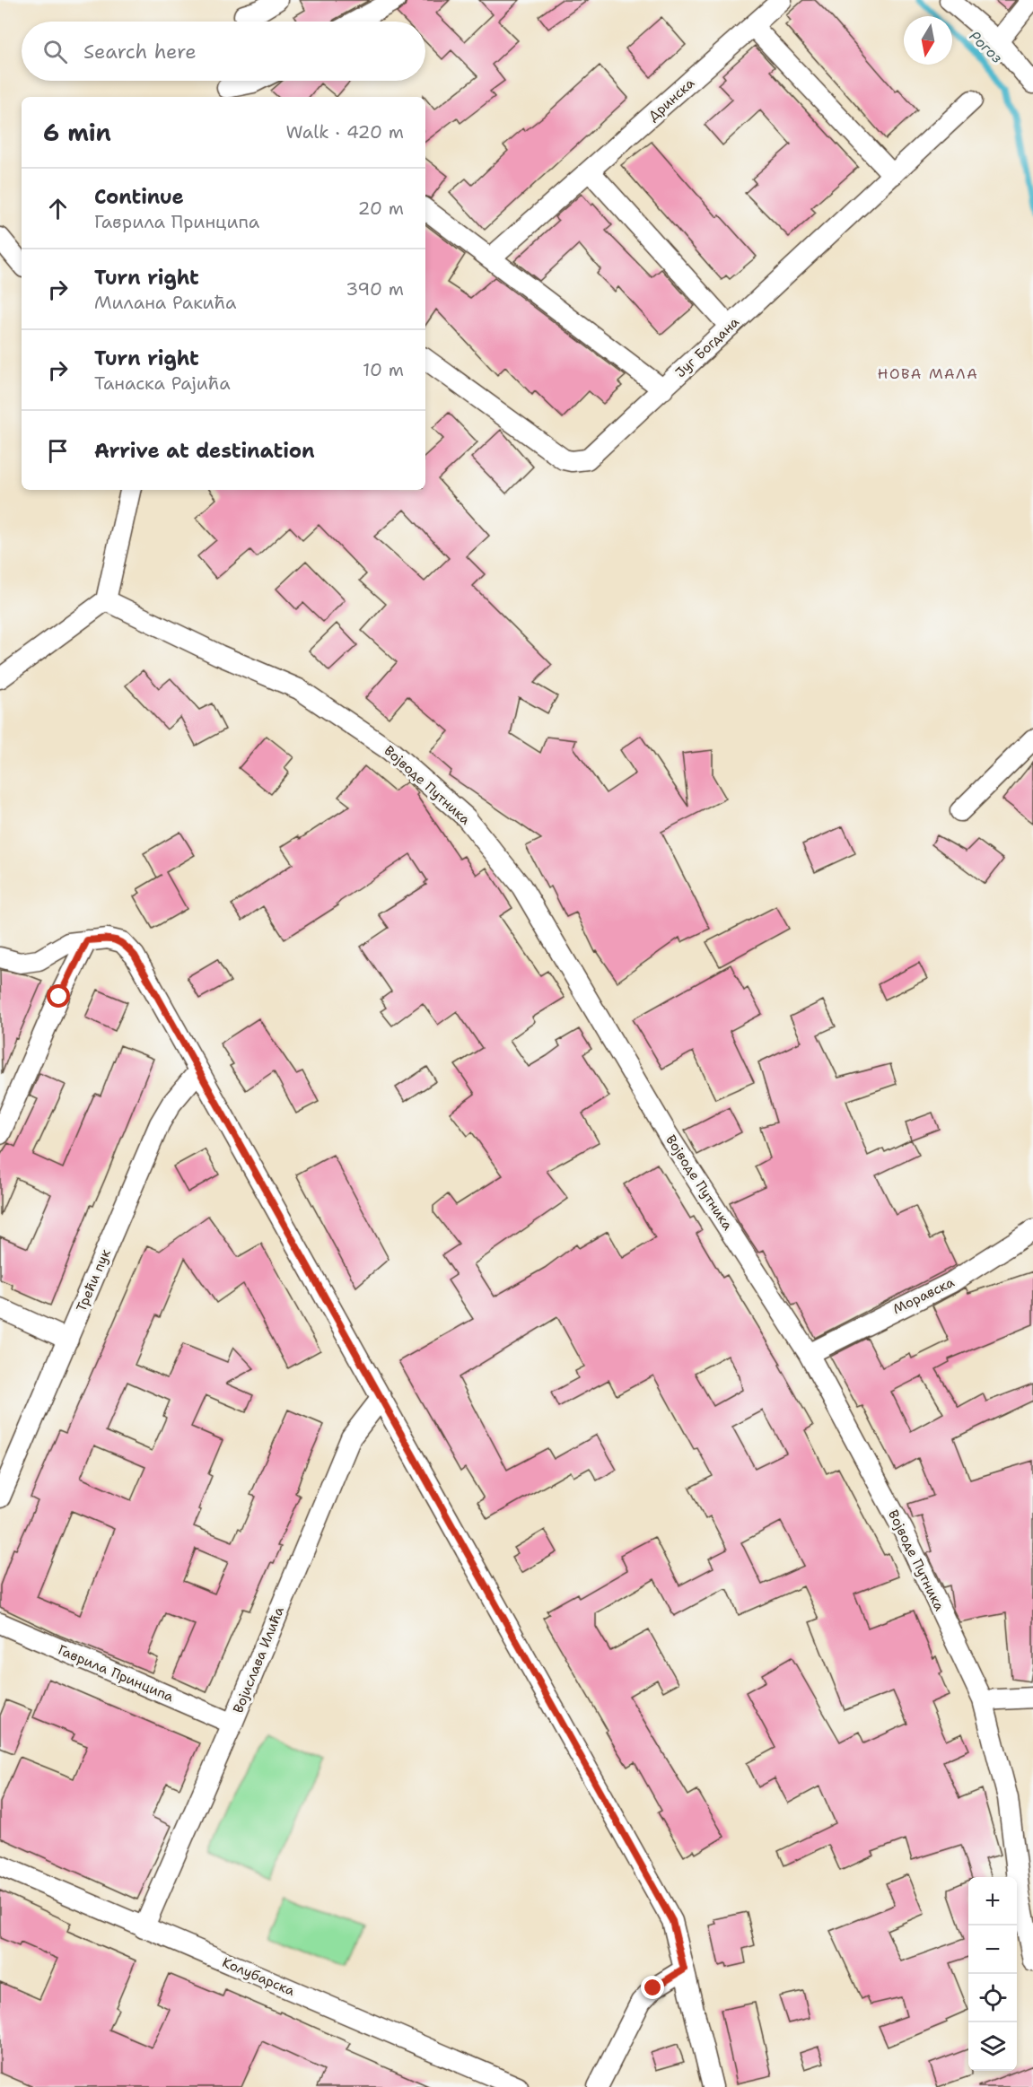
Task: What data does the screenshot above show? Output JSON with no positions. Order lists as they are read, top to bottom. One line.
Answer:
{"streets":{"street":["Дринска","Југ Богдана","Војводе Путника","Трећи пук","Моравска","Војислава Илића","Гаврила Принципа","Колубарска"]},"crossings":[["Војводе Путника","Моравска"],["Војислава Илића","Гаврила Принципа"],["Војислава Илића","Колубарска"]],"districts":["НОВА МАЛА"],"water":["Рогоз"],"north":"bottom","page":{"search":"Search here","heading":["6 min","Walk · 420 m"],"list":[["Continue","Гаврила Принципа","20 m"],["Turn right","Милана Ракића","390 m"],["Turn right","Танаска Рајића","10 m"],"Arrive at destination"],"map_buttons":["+","−"]}}
